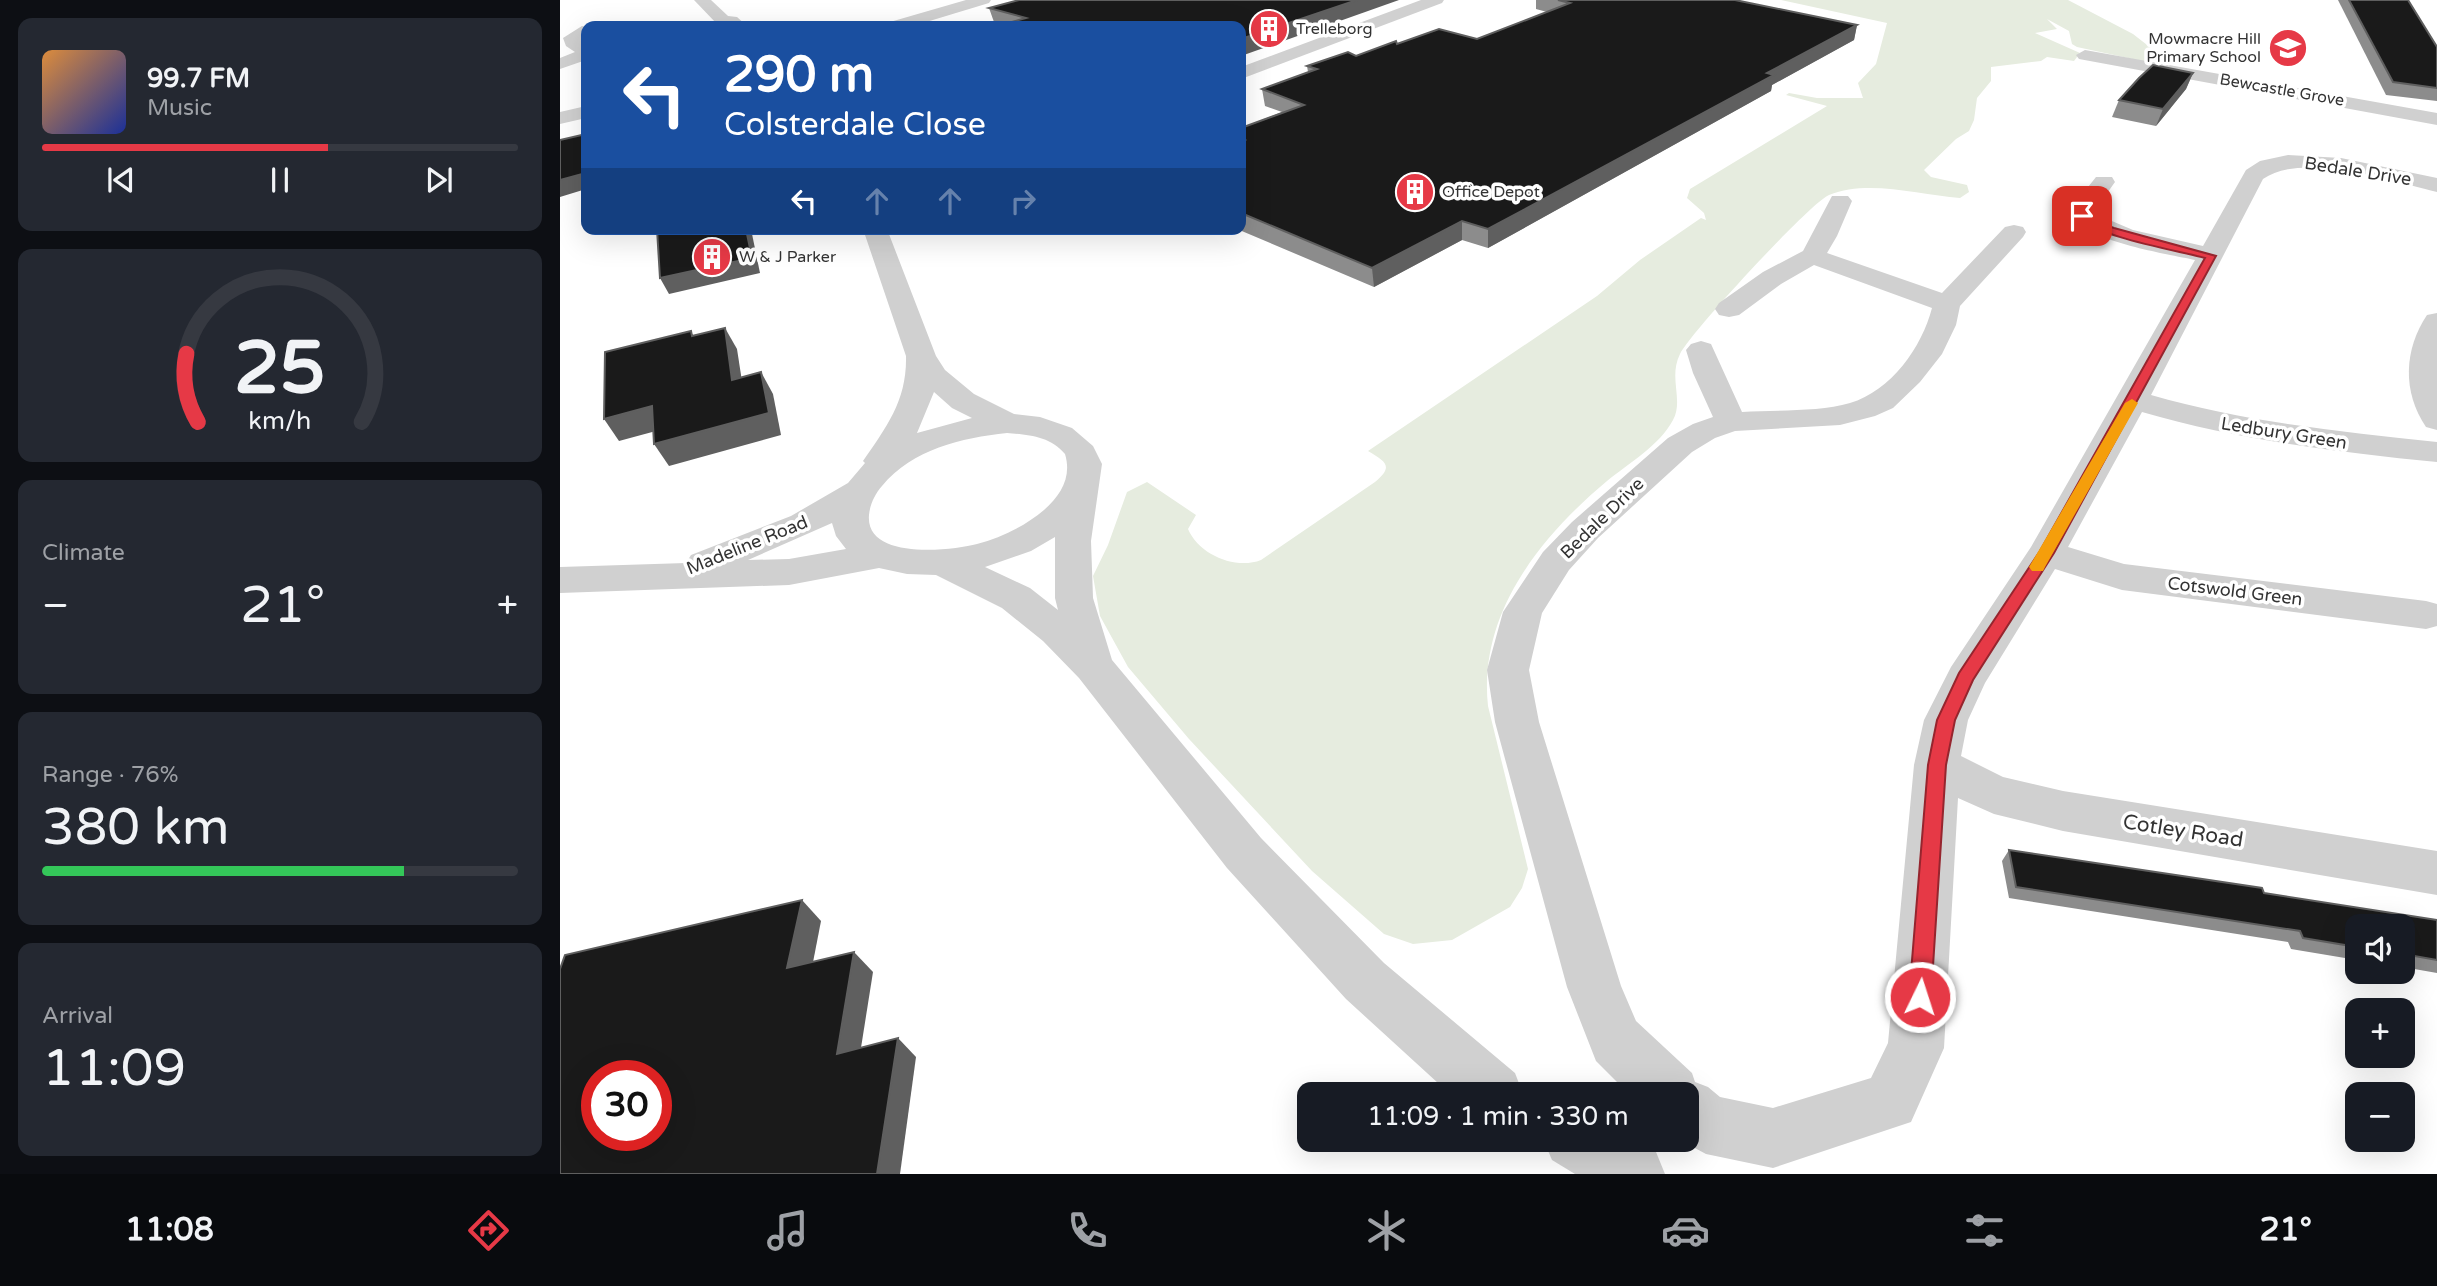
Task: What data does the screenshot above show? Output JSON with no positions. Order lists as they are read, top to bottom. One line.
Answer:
{"streets":{"street":["Bewcastle Grove","Bedale Drive","Ledbury Green","Madeline Road","Cotswold Green","Cotley Road"]},"crossings":[["Bedale Drive","Ledbury Green"],["Bedale Drive","Cotswold Green"],["Bedale Drive","Cotley Road"]],"places":{"building":["Trelleborg","Office Depot","W & J Parker"],"school or university":["Mowmacre Hill Primary School"]},"page":{"turn":["290 m","Colsterdale Close"],"song":["99.7 FM","Music"],"tile":["Climate",["Range · 76%","380 km"],["Arrival","11:09"]],"heat":["−","21°","+"],"map_buttons":["+","−"],"limit":"30","trip":"11:09 · 1 min · 330 m","tabs":["11:08","21°"],"gauge":["25","km/h"]}}
